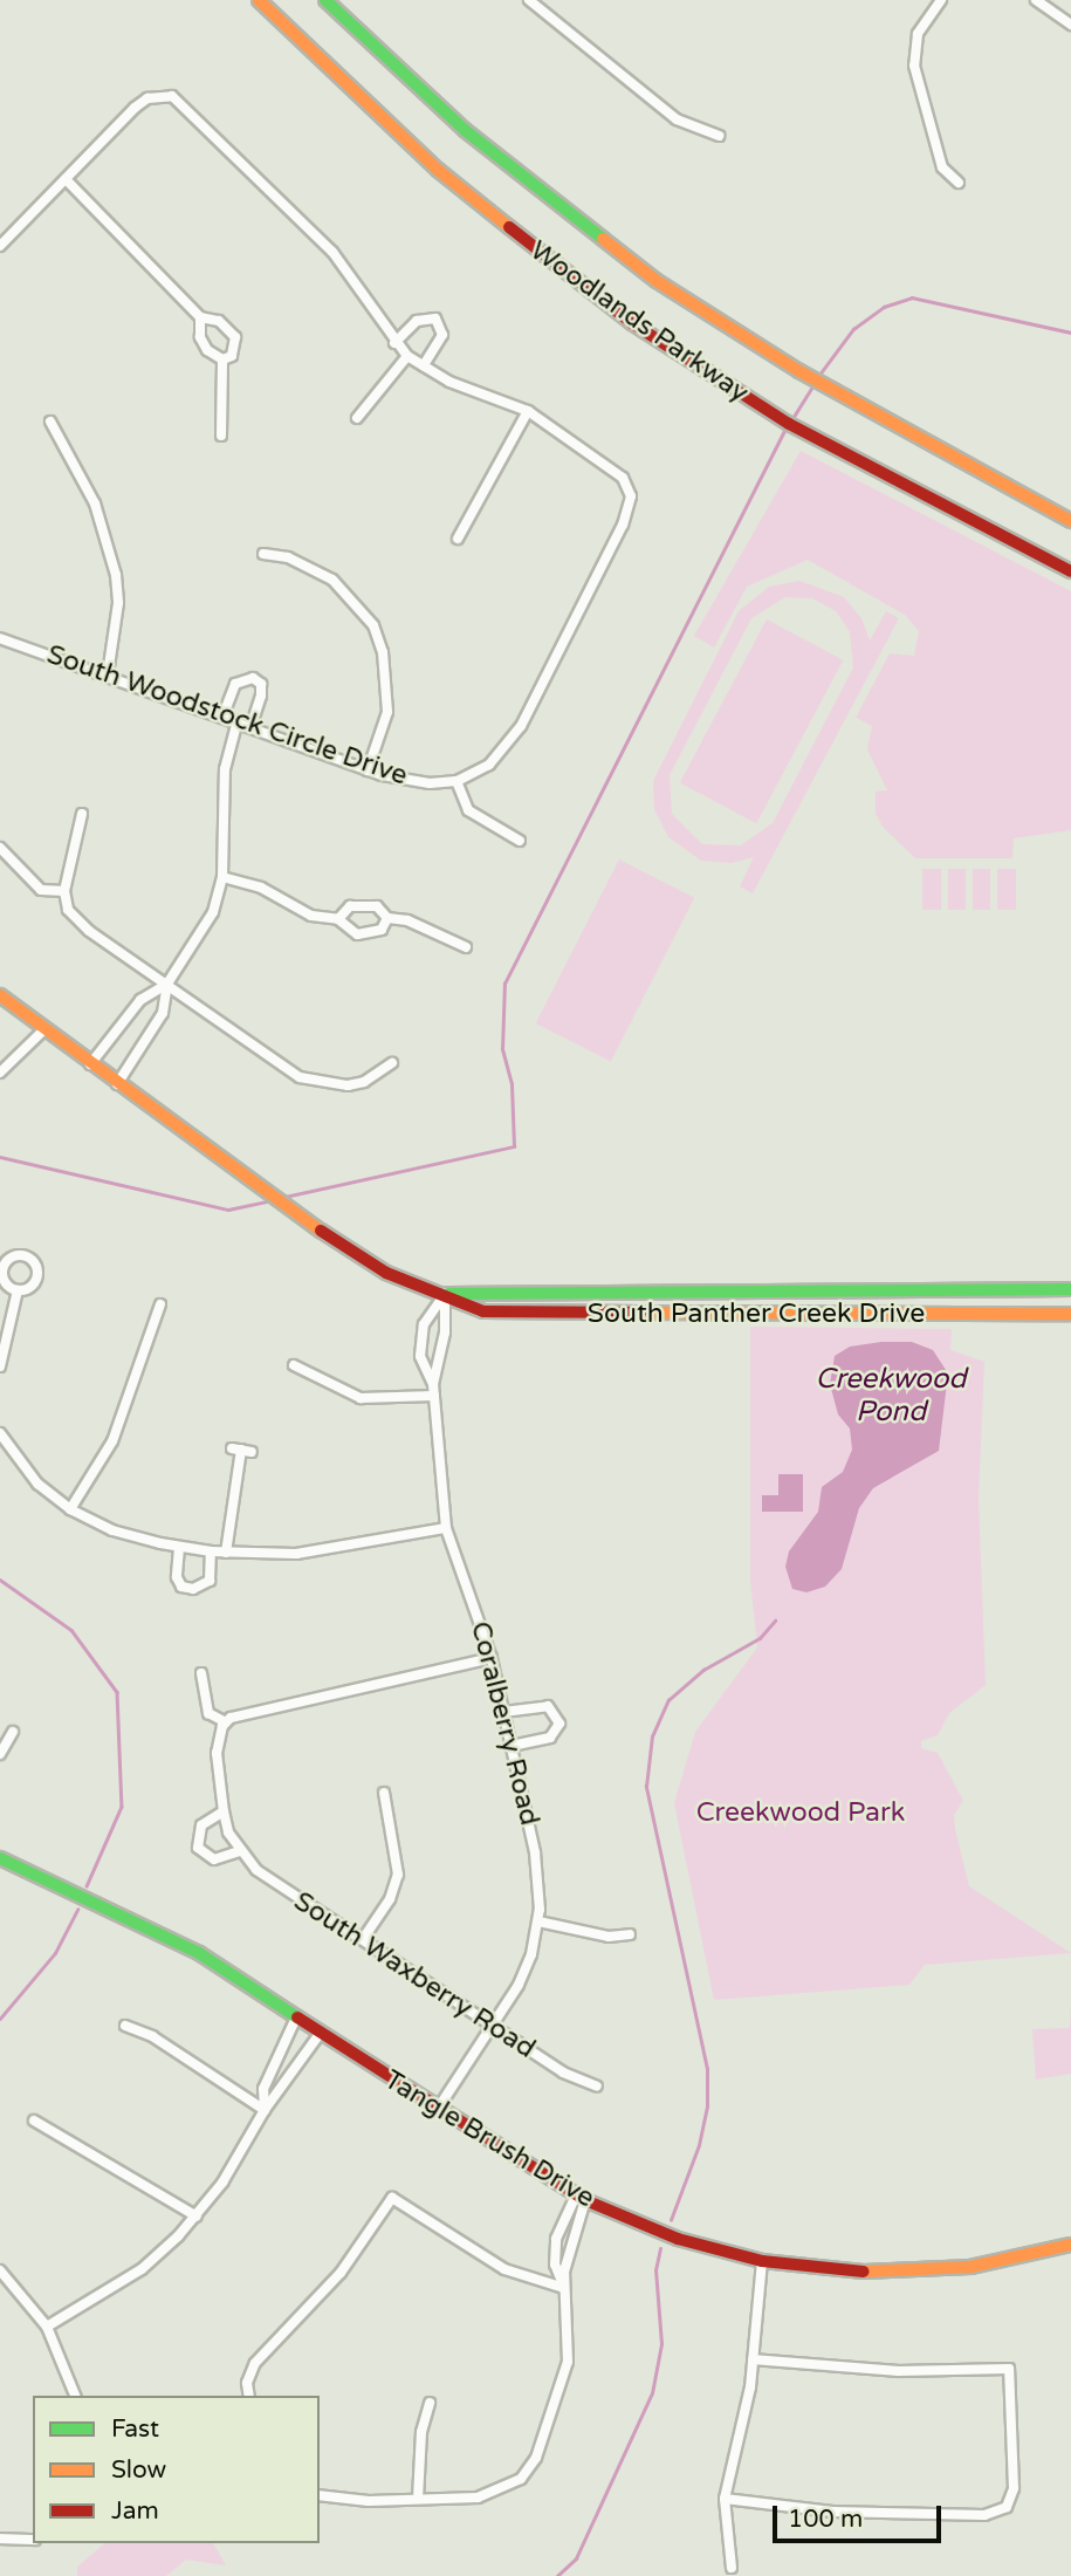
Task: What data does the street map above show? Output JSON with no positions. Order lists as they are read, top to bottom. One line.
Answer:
{"streets":{"street":["Woodlands Parkway","South Woodstock Circle Drive","South Panther Creek Drive","Coralberry Road","South Waxberry Road","Tangle Brush Drive"]},"crossings":[["South Panther Creek Drive","Coralberry Road"],["Coralberry Road","South Waxberry Road"],["Coralberry Road","Tangle Brush Drive"]],"water":["Creekwood Pond"],"parks":["Creekwood Park"],"legend":["Fast","Slow","Jam"],"scale_bar":"100 m"}
